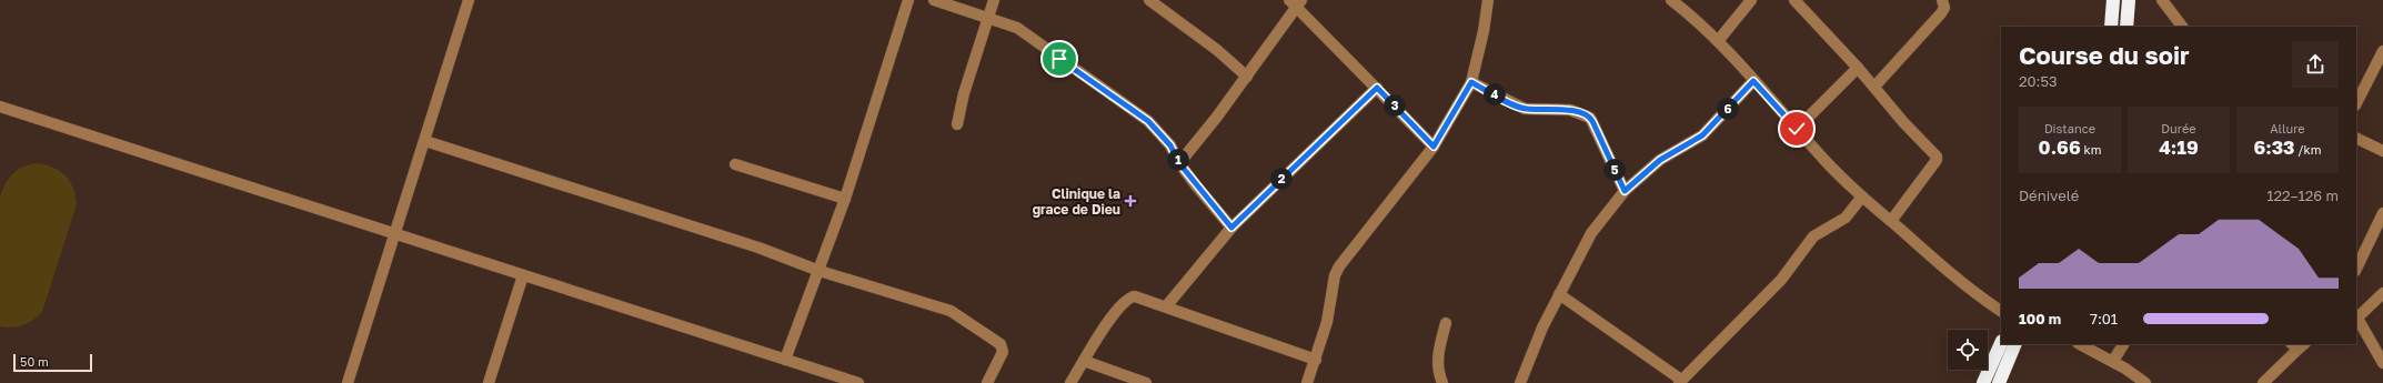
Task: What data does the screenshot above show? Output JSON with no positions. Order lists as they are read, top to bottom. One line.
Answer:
{"places":{"health":["Clinique la grace de Dieu"]},"scale_bar":"50 m","page":{"heading":["Course du soir","20:53"],"pins":["4","3","6","1","5","2"],"stats":[["Distance","0.66 km"],["Durée","4:19"],["Allure","6:33 /km"]],"chart":["Dénivelé","122–126 m"],"list":[{"name":"100 m","note":"7:01"}],"scale":"50 m"}}
